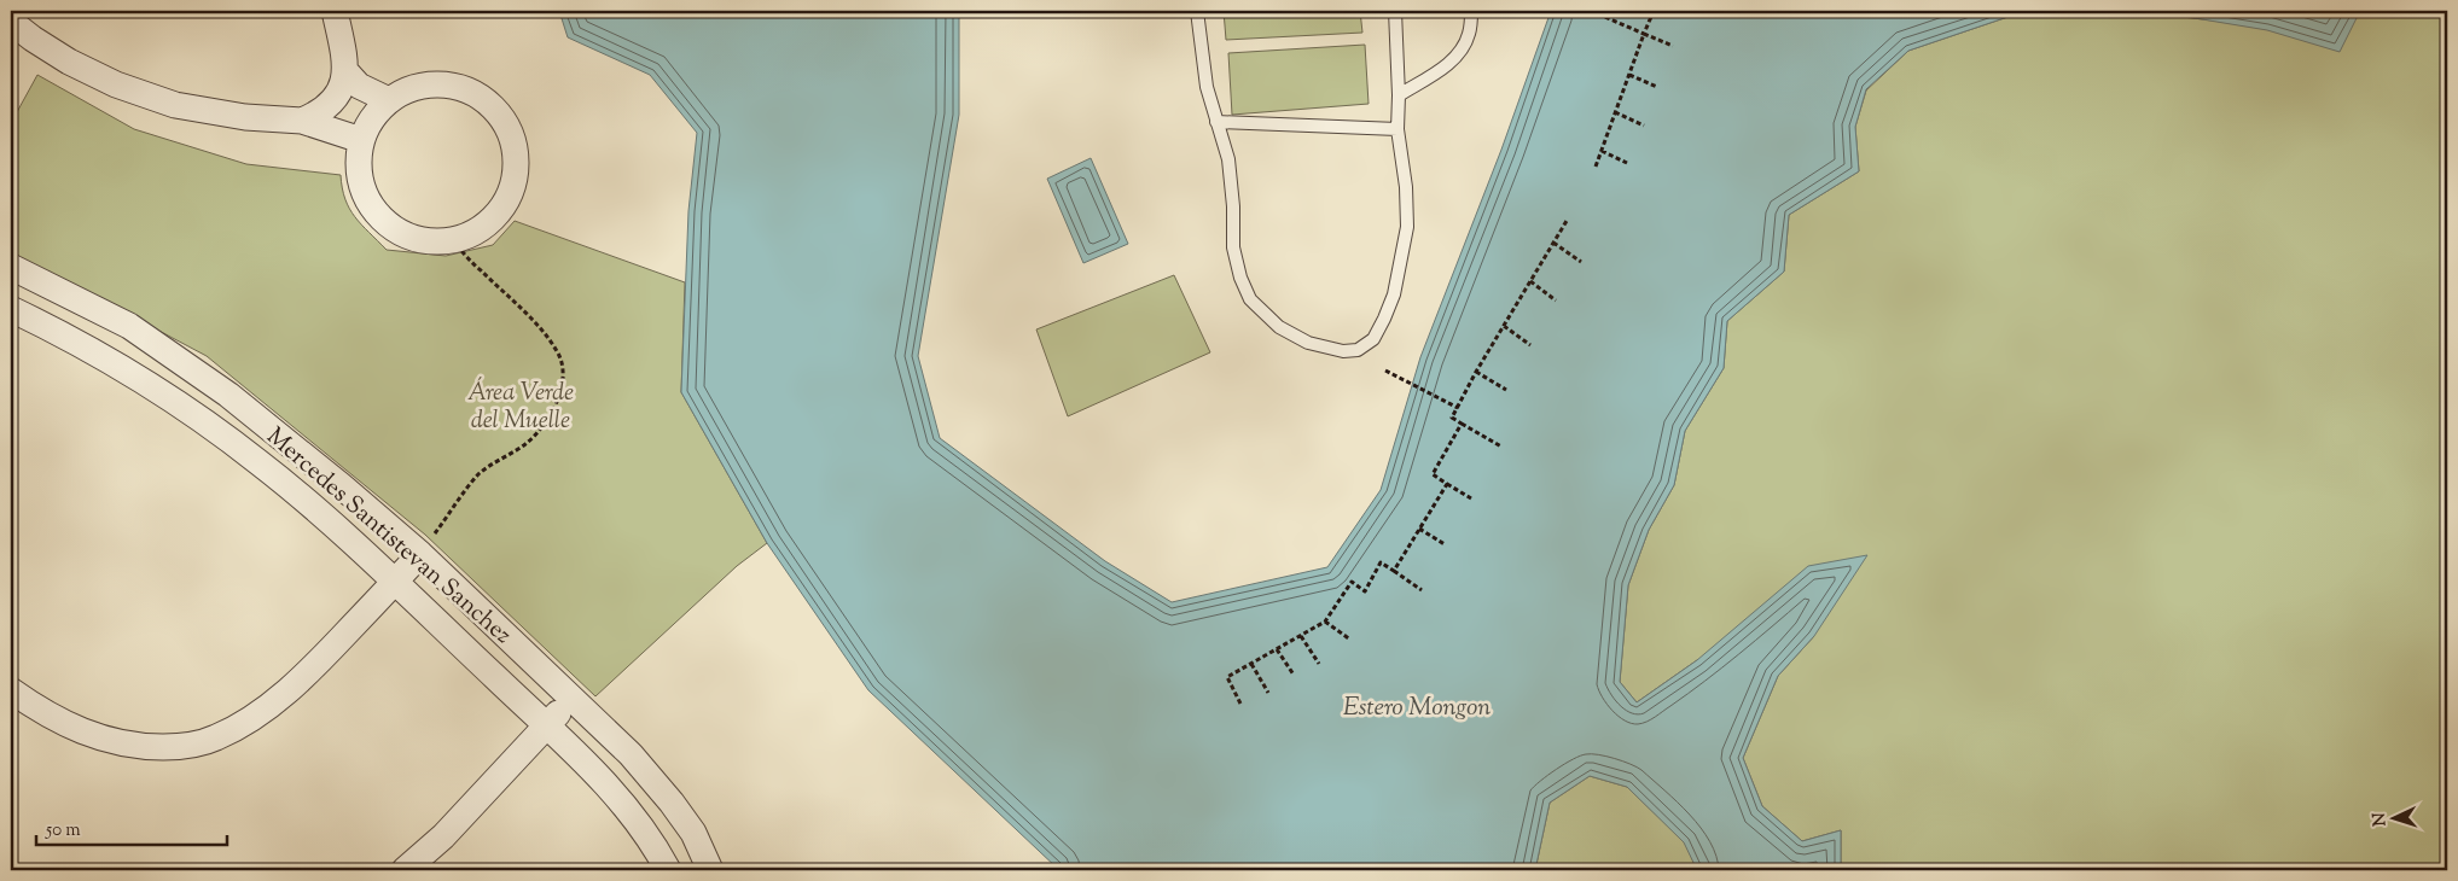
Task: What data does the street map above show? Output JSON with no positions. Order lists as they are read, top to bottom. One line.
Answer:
{"streets":{"street":["Mercedes Santistevan Sanchez"]},"water":["Estero Mongon"],"parks":["Área Verde del Muelle"],"scale_bar":"50 m","north":"left"}
